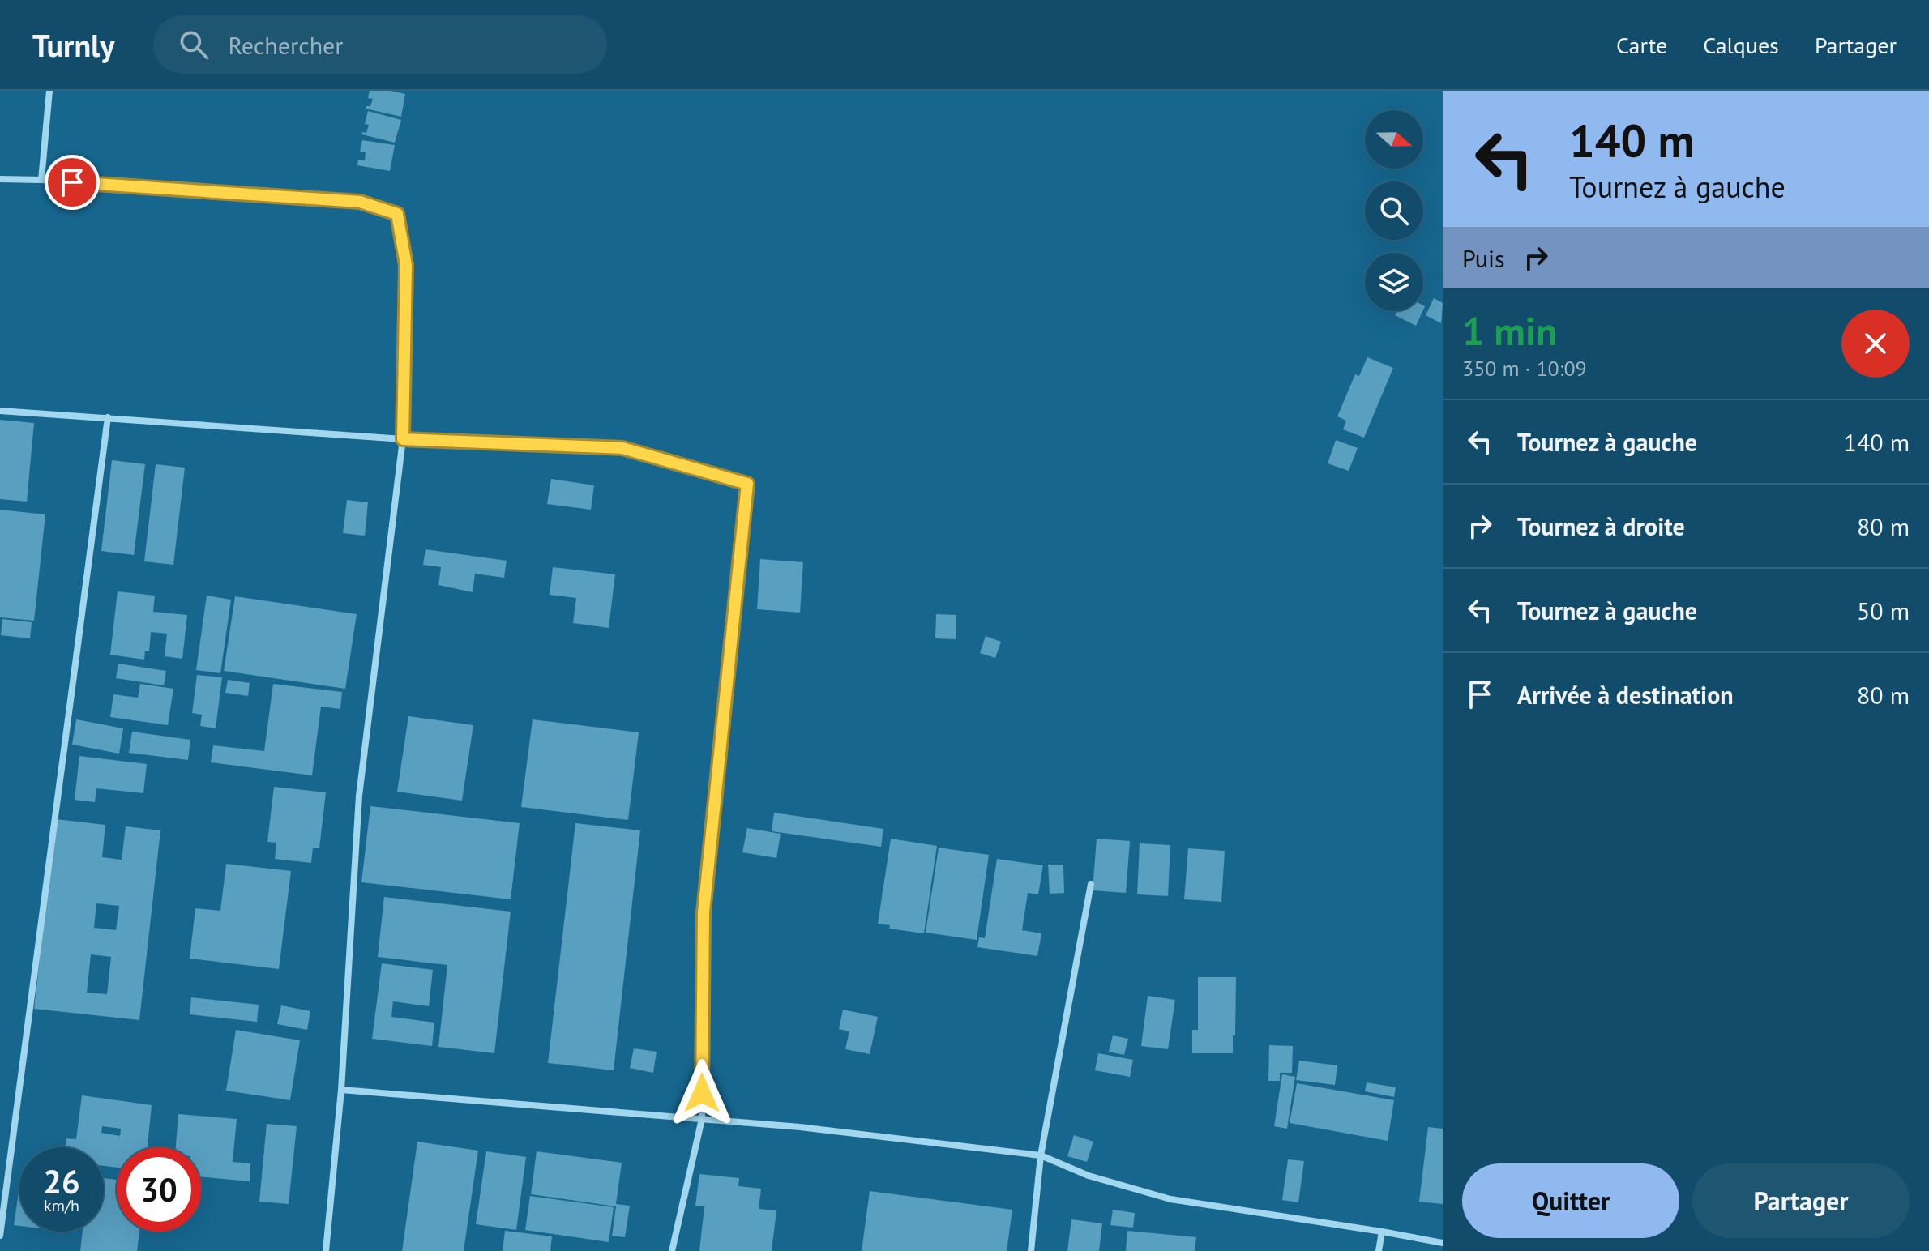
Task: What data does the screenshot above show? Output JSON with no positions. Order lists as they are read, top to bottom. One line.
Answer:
{"north":"right","page":{"header":"Turnly","search":"Rechercher","nav":["Carte","Calques","Partager"],"turn":["140 m","Tournez à gauche"],"then":"Puis","heading":["1 min","350 m · 10:09"],"list":[{"name":"Tournez à gauche","value":"140 m"},{"name":"Tournez à droite","value":"80 m"},{"name":"Tournez à gauche","value":"50 m"},{"name":"Arrivée à destination","value":"80 m"}],"speed":"26 km/h","limit":"30","buttons":["Quitter","Partager"]}}
